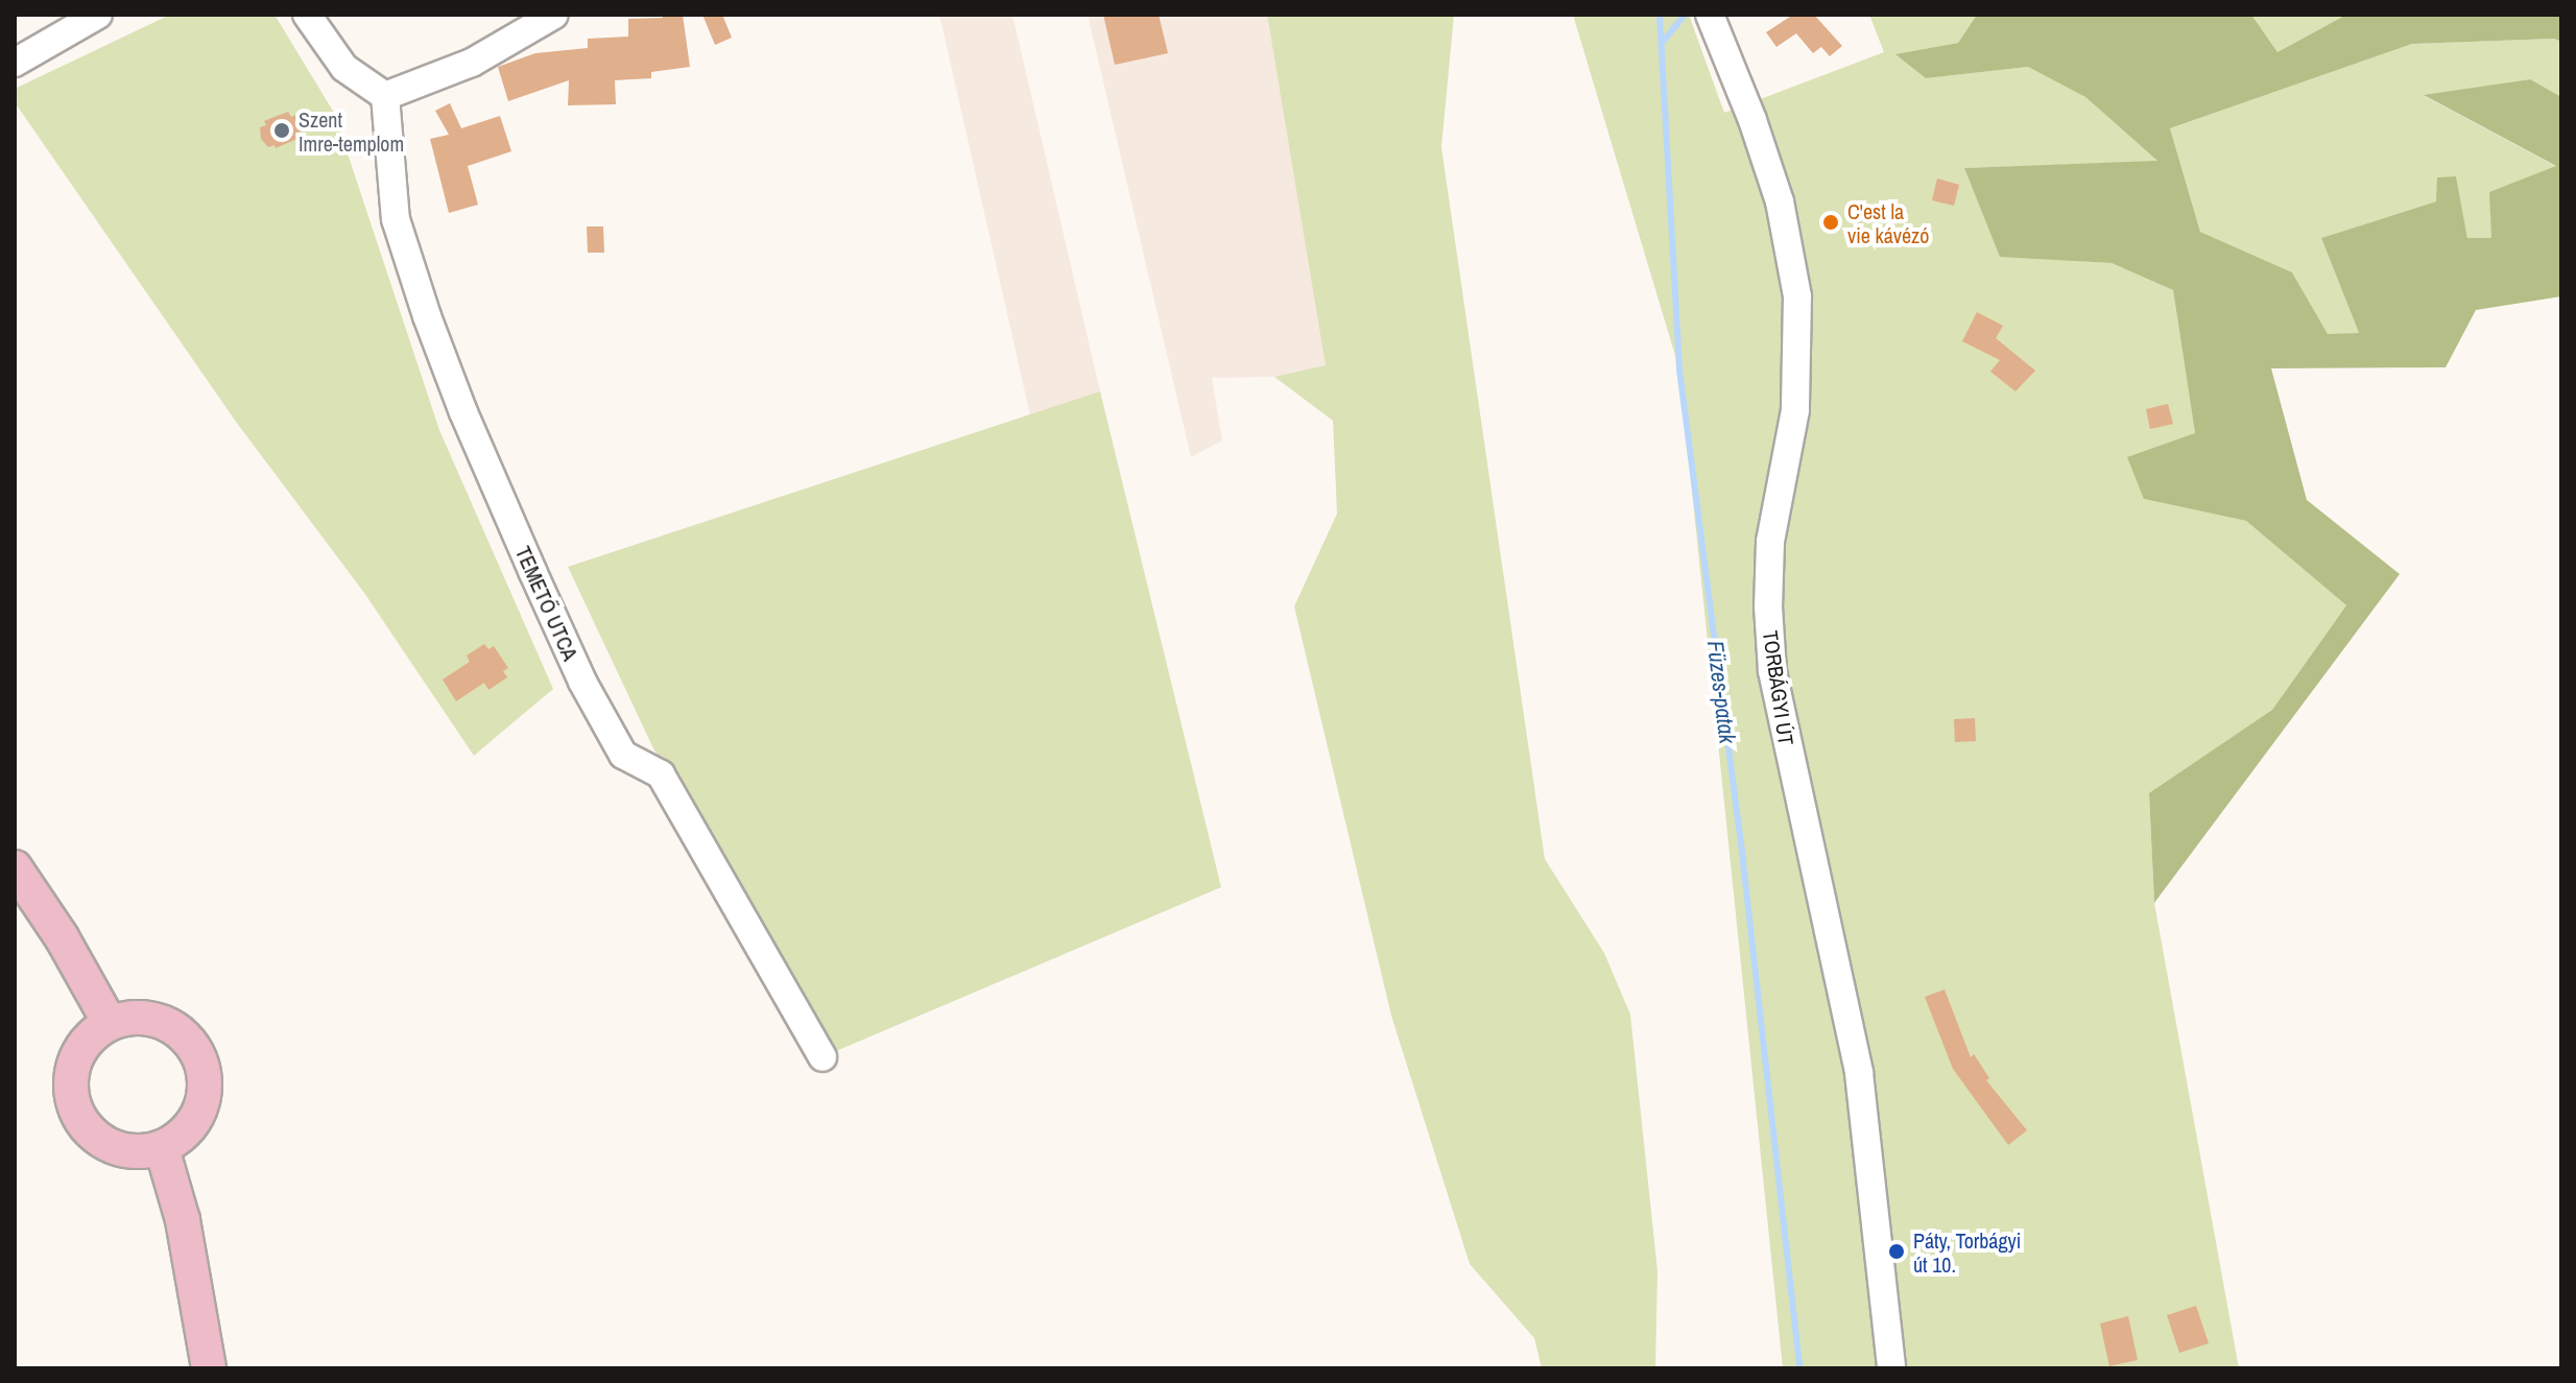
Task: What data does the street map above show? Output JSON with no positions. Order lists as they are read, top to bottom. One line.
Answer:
{"streets":{"street":["TEMETŐ UTCA","TORBÁGYI ÚT"]},"water":["Füzes-patak"],"places":["Szent Imre-templom","C'est la vie kávézó","Páty, Torbágyi út 10."]}
